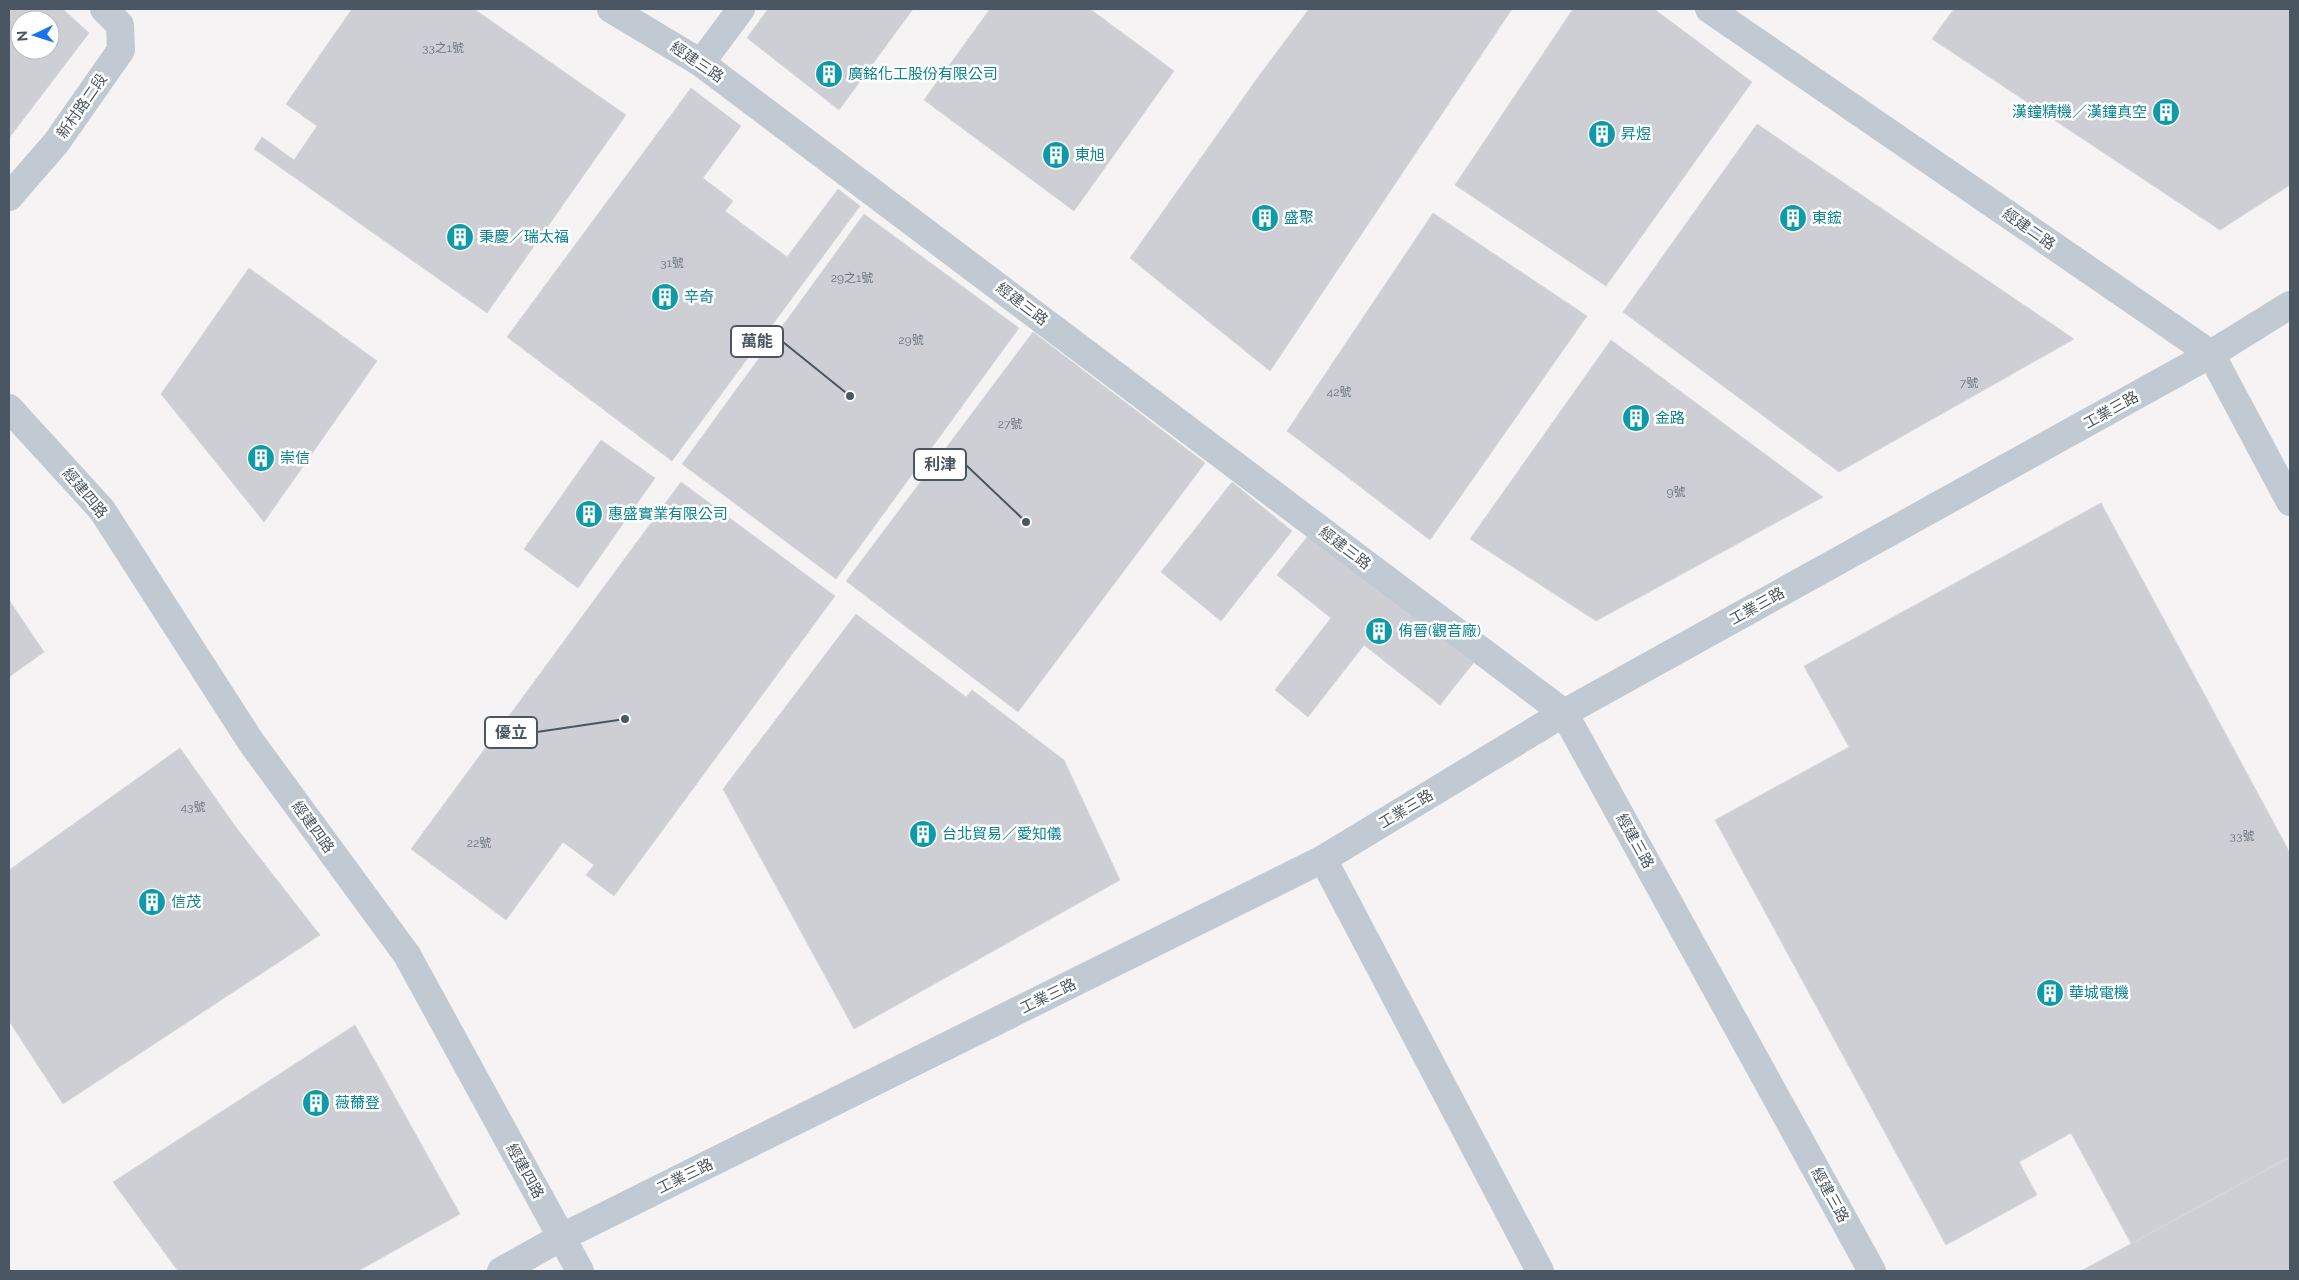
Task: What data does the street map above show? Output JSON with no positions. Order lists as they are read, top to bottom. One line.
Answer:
{"streets":{"street":["經建三路","新村路二段","經建二路","工業三路","經建四路"]},"crossings":[["經建三路","工業三路"],["經建二路","工業三路"],["工業三路","經建四路"]],"places":{"building":["廣銘化工股份有限公司","漢鐘精機／漢鐘真空","昇煜","東旭","盛聚","東鋐","秉慶／瑞太福","辛奇","金路","崇信","惠盛實業有限公司","侑晉(觀音廠)","台北貿易／愛知儀","信茂","華城電機","薇薾登"],"other":["萬能","利津","優立"]},"house_numbers":["33之1號","31號","29之1號","29號","7號","42號","27號","9號","43號","33號","22號"],"north":"left"}
